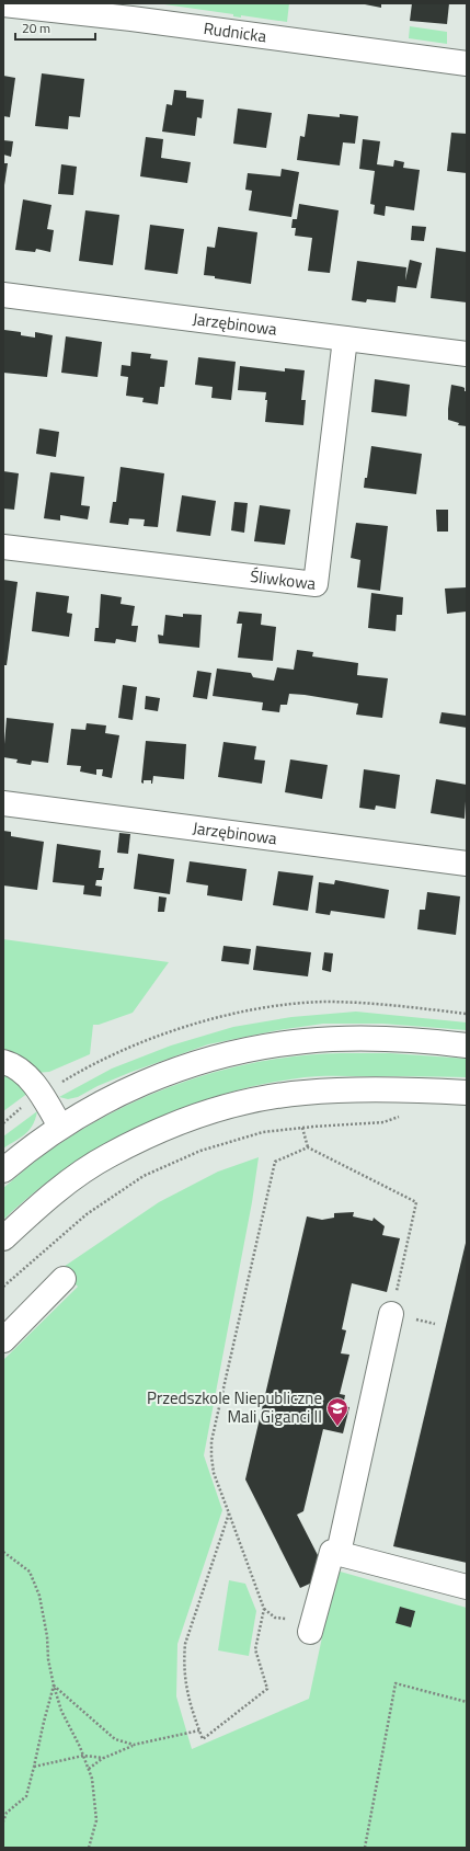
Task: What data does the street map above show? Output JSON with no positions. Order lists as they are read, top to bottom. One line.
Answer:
{"streets":{"street":["Rudnicka","Jarzębinowa","Śliwkowa"]},"crossings":[["Jarzębinowa","Śliwkowa"]],"places":{"school or university":["Przedszkole Niepubliczne Mali Giganci II"]},"scale_bar":"20 m"}
